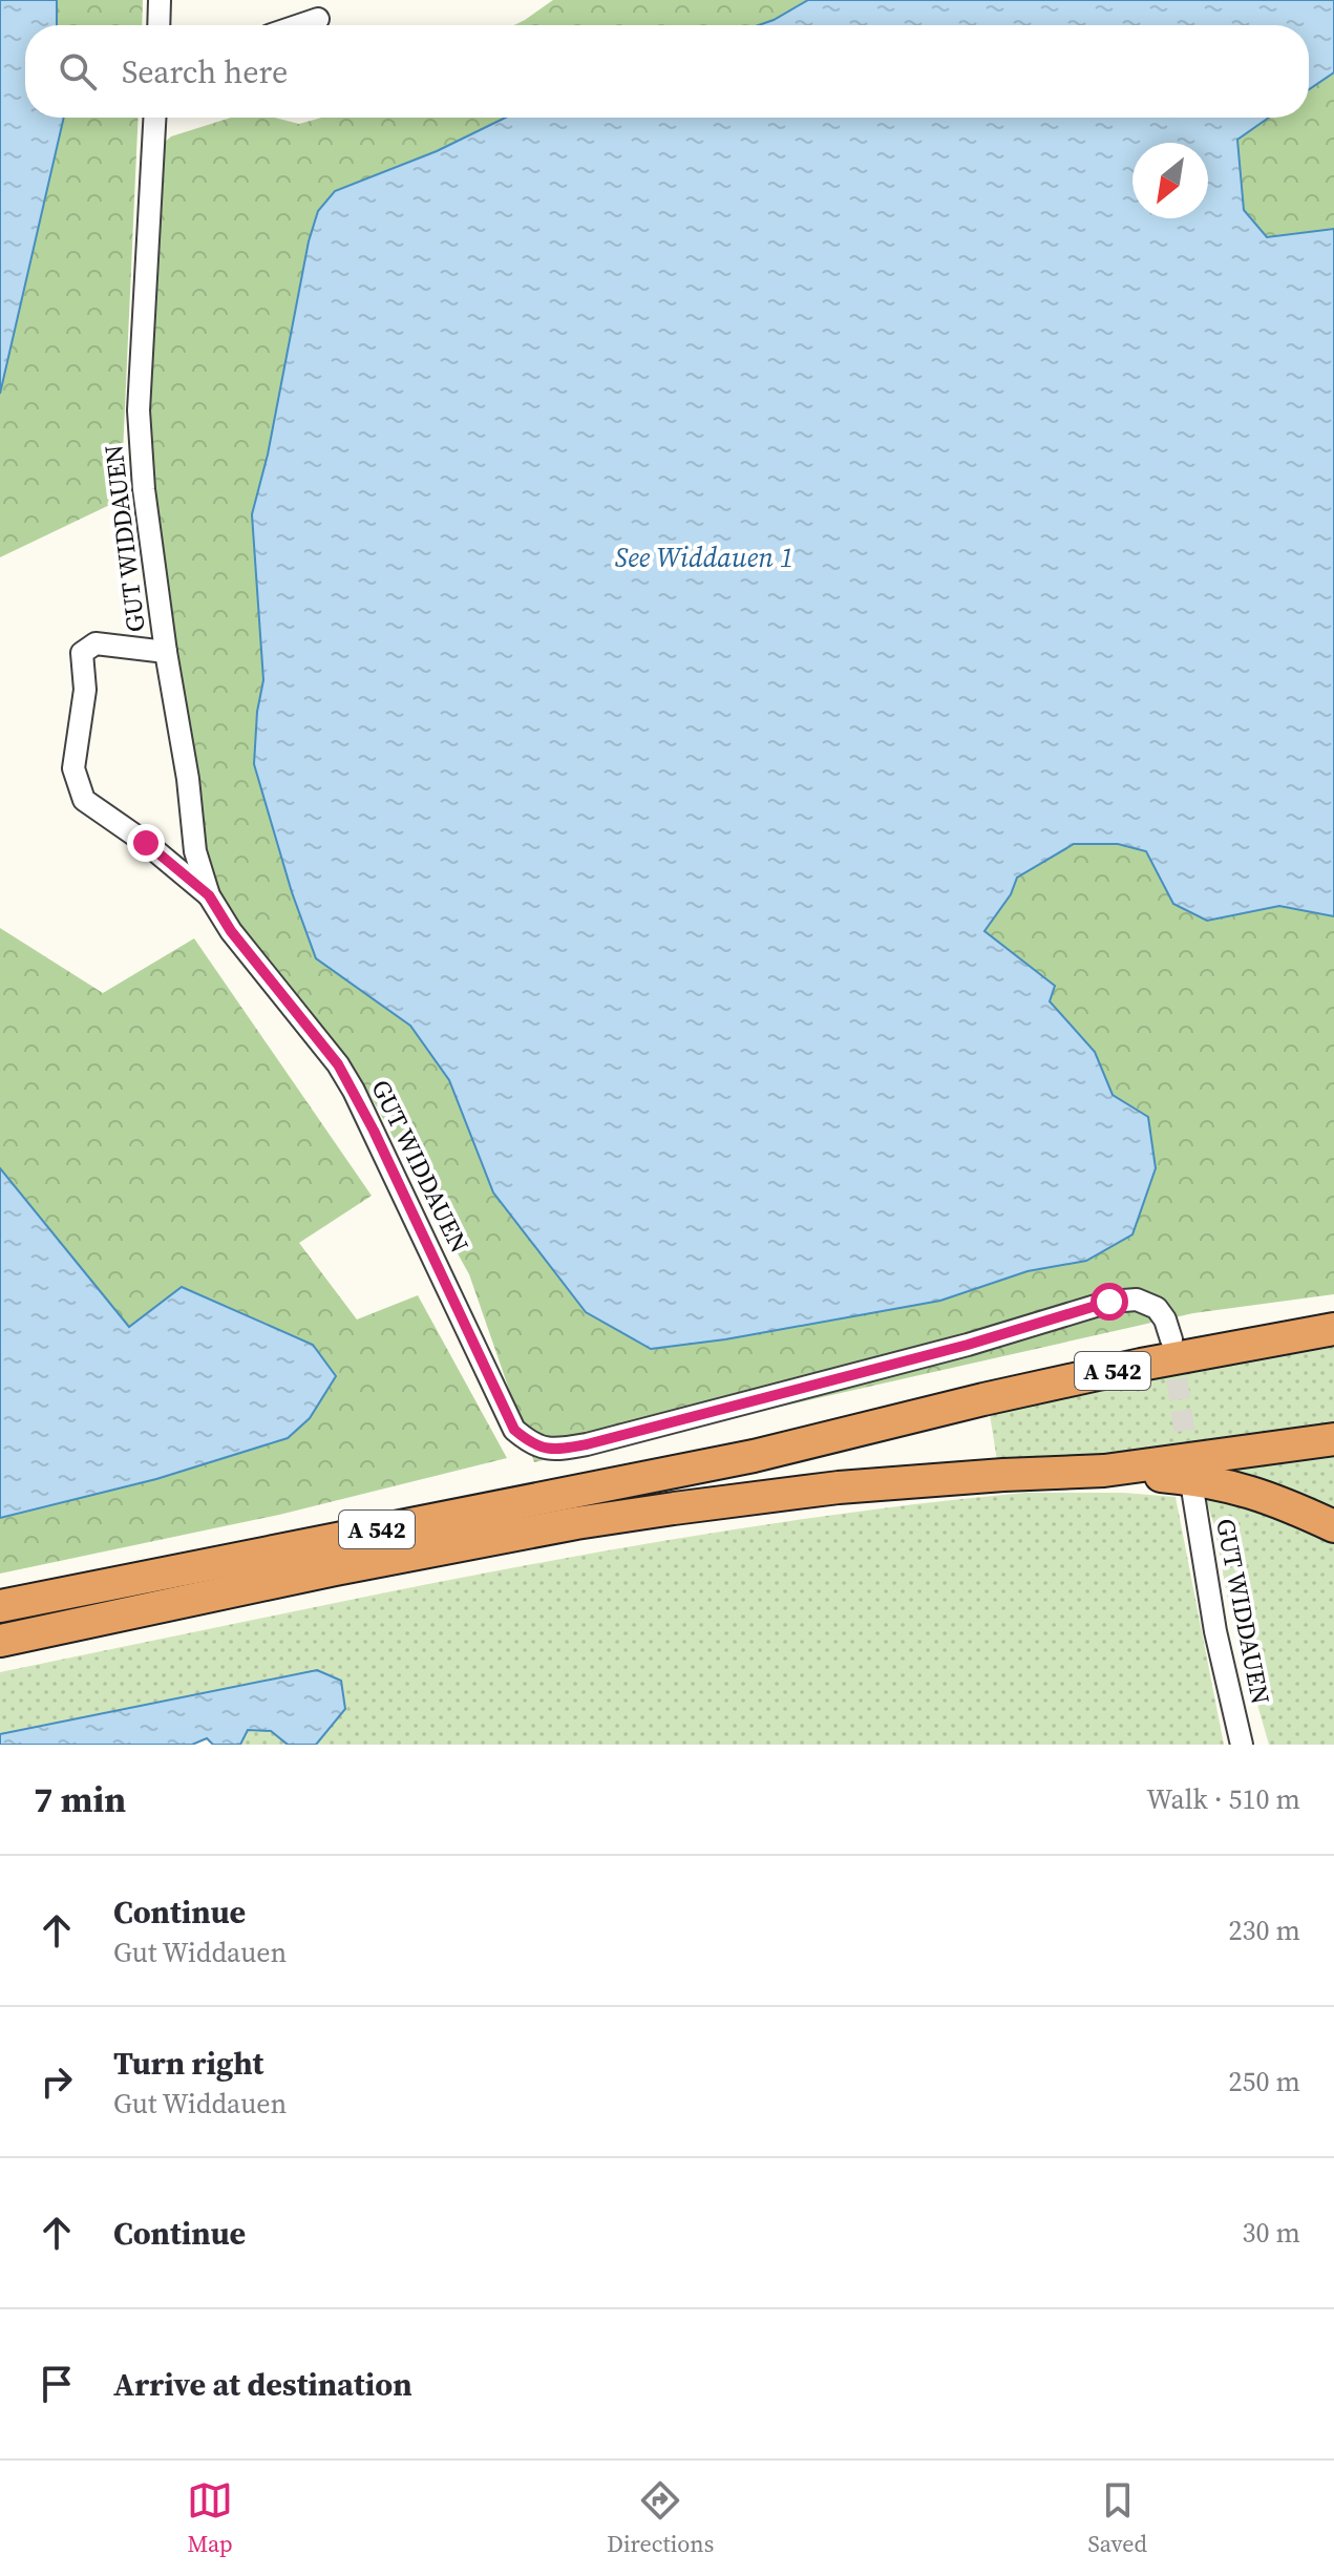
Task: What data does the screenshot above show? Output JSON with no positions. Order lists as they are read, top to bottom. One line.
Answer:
{"streets":{"highway":["A 542"],"lane":["GUT WIDDAUEN"]},"water":["See Widdauen 1"],"north":"bottom left","page":{"search":"Search here","heading":["7 min","Walk · 510 m"],"list":[["Continue","Gut Widdauen","230 m"],["Turn right","Gut Widdauen","250 m"],["Continue","30 m"],"Arrive at destination"],"nav":["Map","Directions","Saved"]}}
